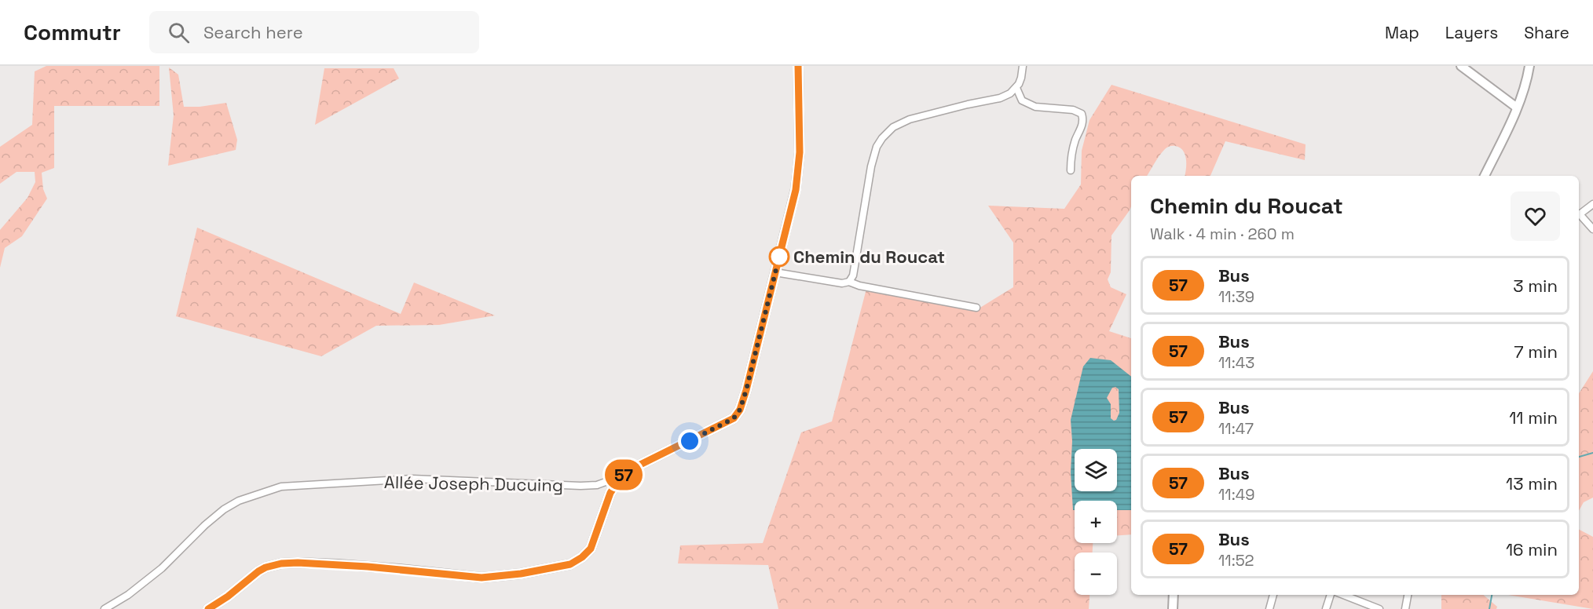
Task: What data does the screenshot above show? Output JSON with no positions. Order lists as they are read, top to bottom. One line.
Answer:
{"streets":{"street":["Allée Joseph Ducuing"]},"places":["Chemin du Roucat"],"lines":["bus line 57"],"page":{"header":"Commutr","search":"Search here","nav":["Map","Layers","Share"],"on_map":"57","heading":["Chemin du Roucat","Walk · 4 min · 260 m"],"list":[{"mark":"57","name":"Bus","note":"11:39","value":"3 min"},{"mark":"57","name":"Bus","note":"11:43","value":"7 min"},{"mark":"57","name":"Bus","note":"11:47","value":"11 min"},{"mark":"57","name":"Bus","note":"11:49","value":"13 min"},{"mark":"57","name":"Bus","note":"11:52","value":"16 min"}],"map_buttons":["+","−"]}}
